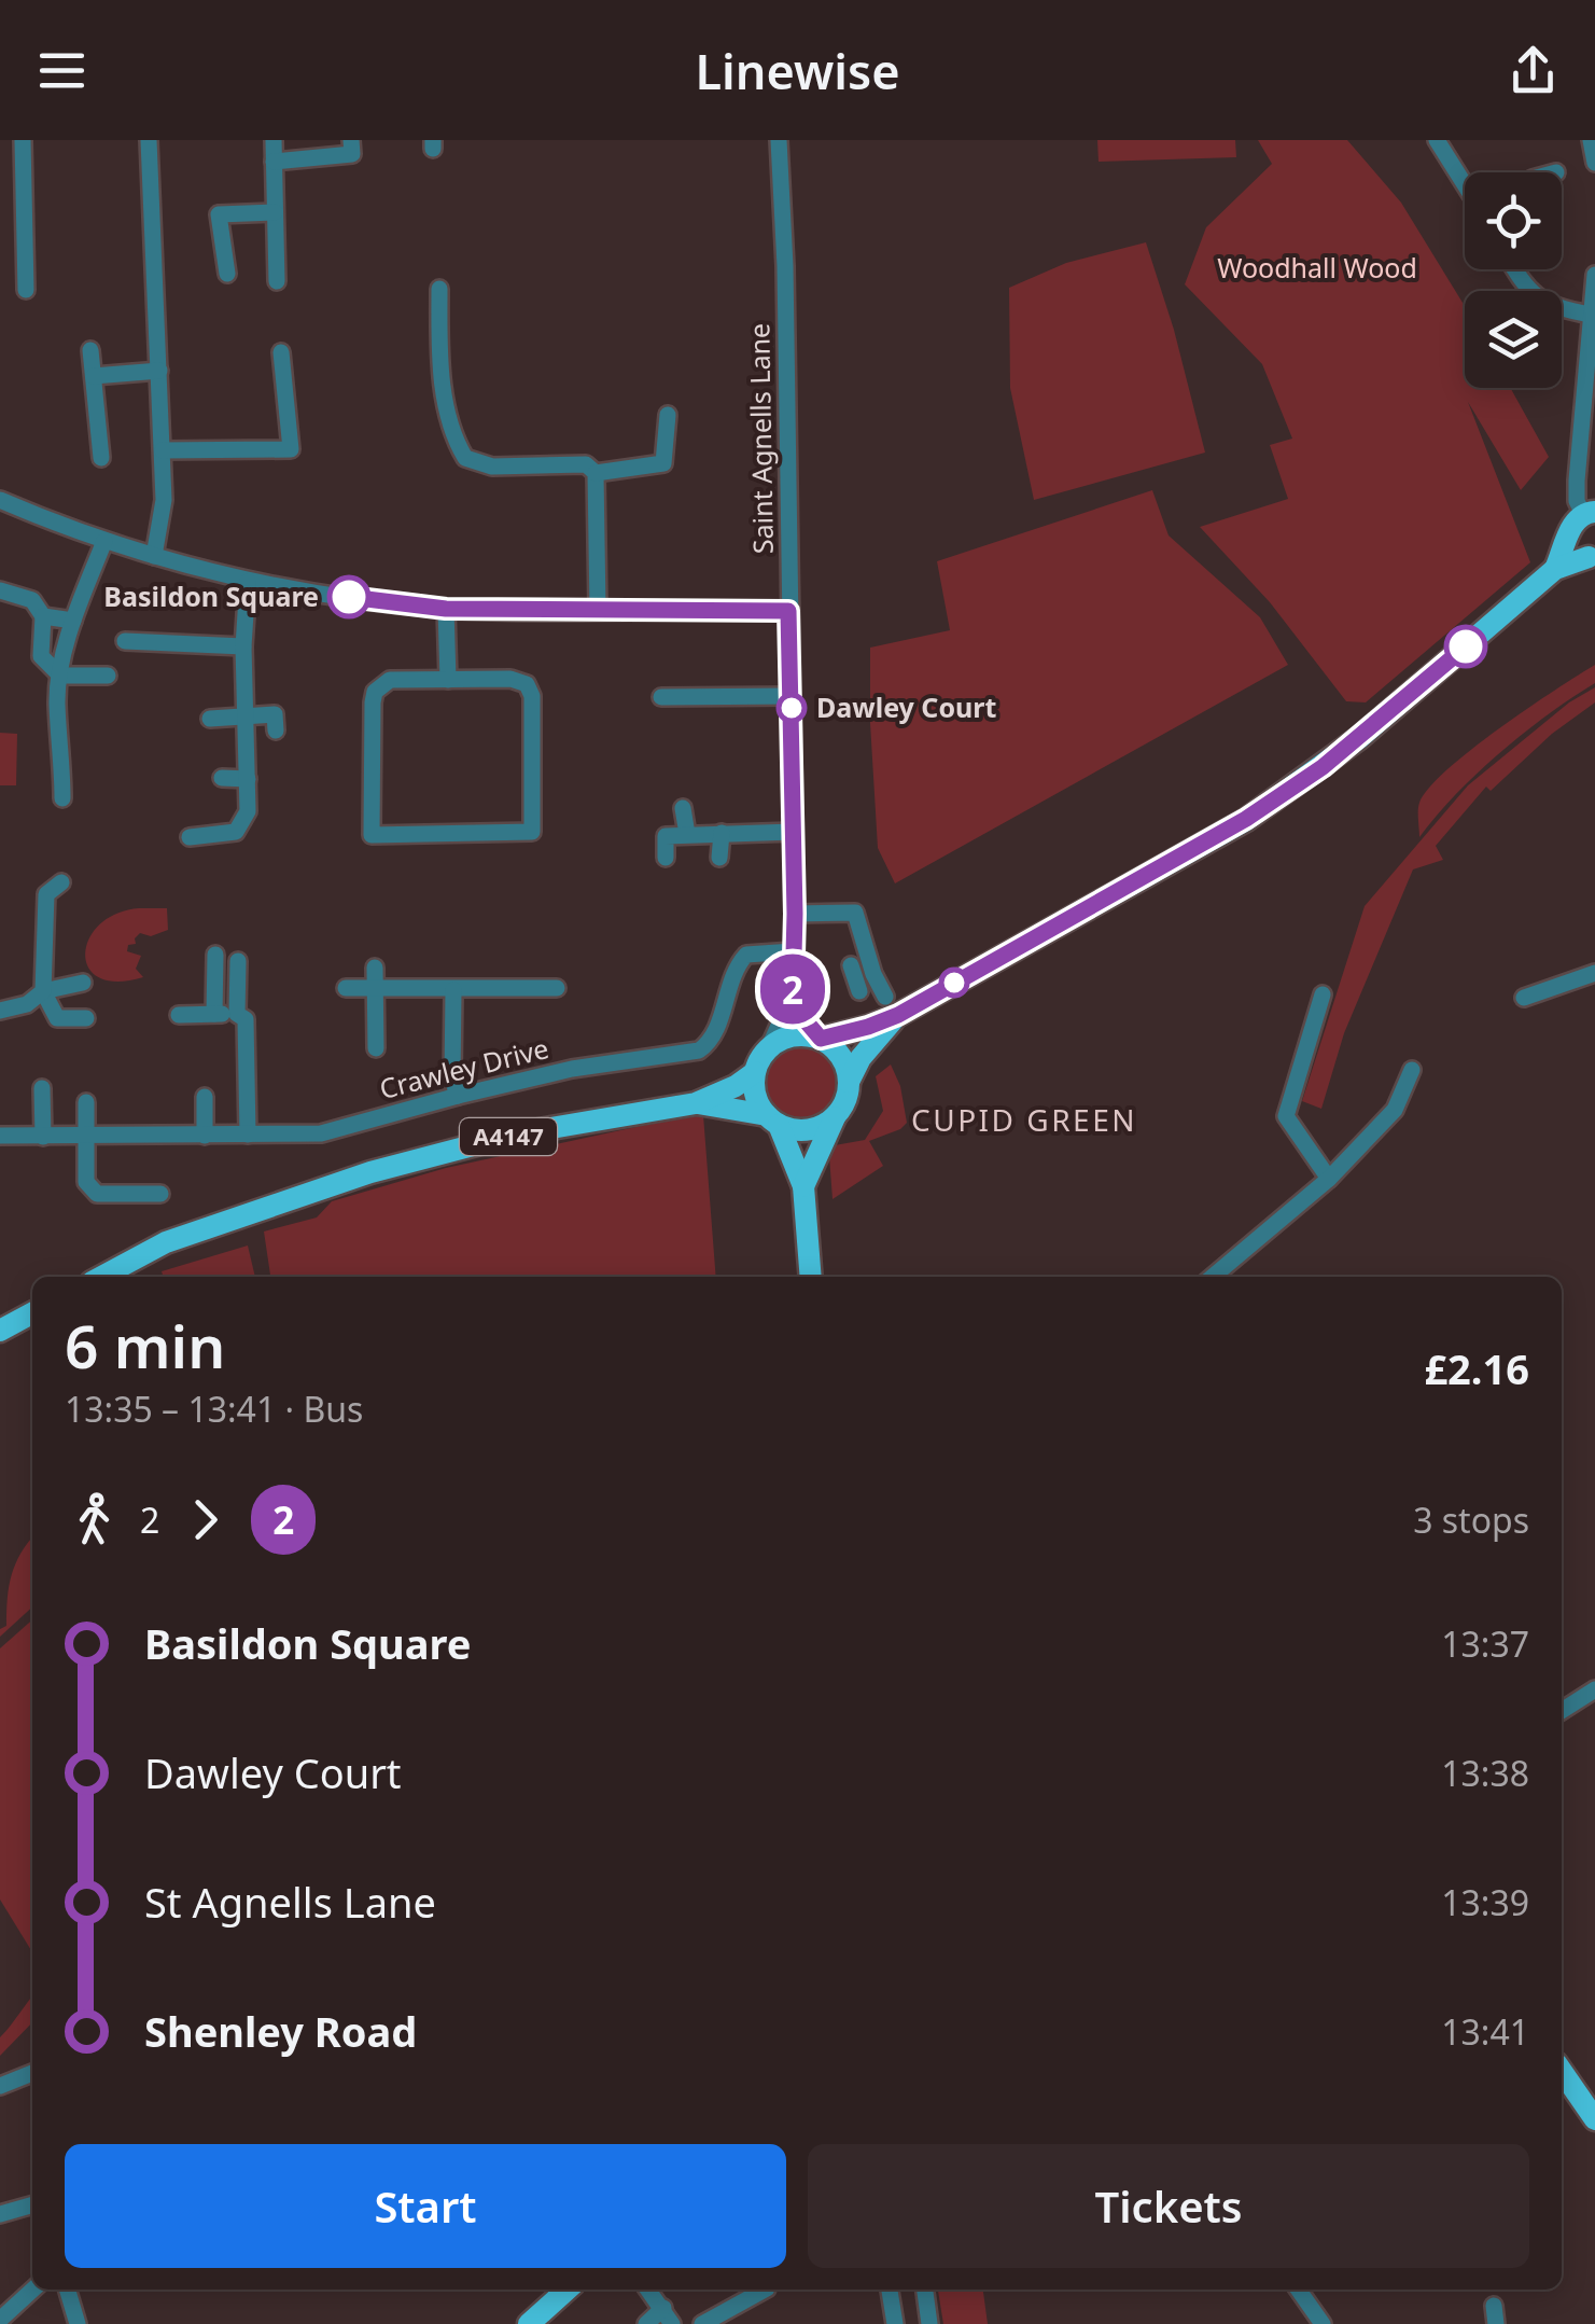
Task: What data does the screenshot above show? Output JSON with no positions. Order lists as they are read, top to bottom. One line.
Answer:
{"streets":{"main road":["A4147"],"street":["Saint Agnells Lane","Crawley Drive"]},"crossings":[["Saint Agnells Lane","Crawley Drive"],["Saint Agnells Lane","A4147"]],"districts":["CUPID GREEN"],"parks":["Woodhall Wood"],"places":["Basildon Square","Dawley Court"],"lines":["bus line 2"],"page":{"header":"Linewise","on_map":"2","heading":["6 min","13:35 – 13:41 · Bus","£2.16"],"legs":["2","2","3 stops"],"list":[{"name":"Basildon Square","value":"13:37"},{"name":"Dawley Court","value":"13:38"},{"name":"St Agnells Lane","value":"13:39"},{"name":"Shenley Road","value":"13:41"}],"buttons":["Start","Tickets"]}}
